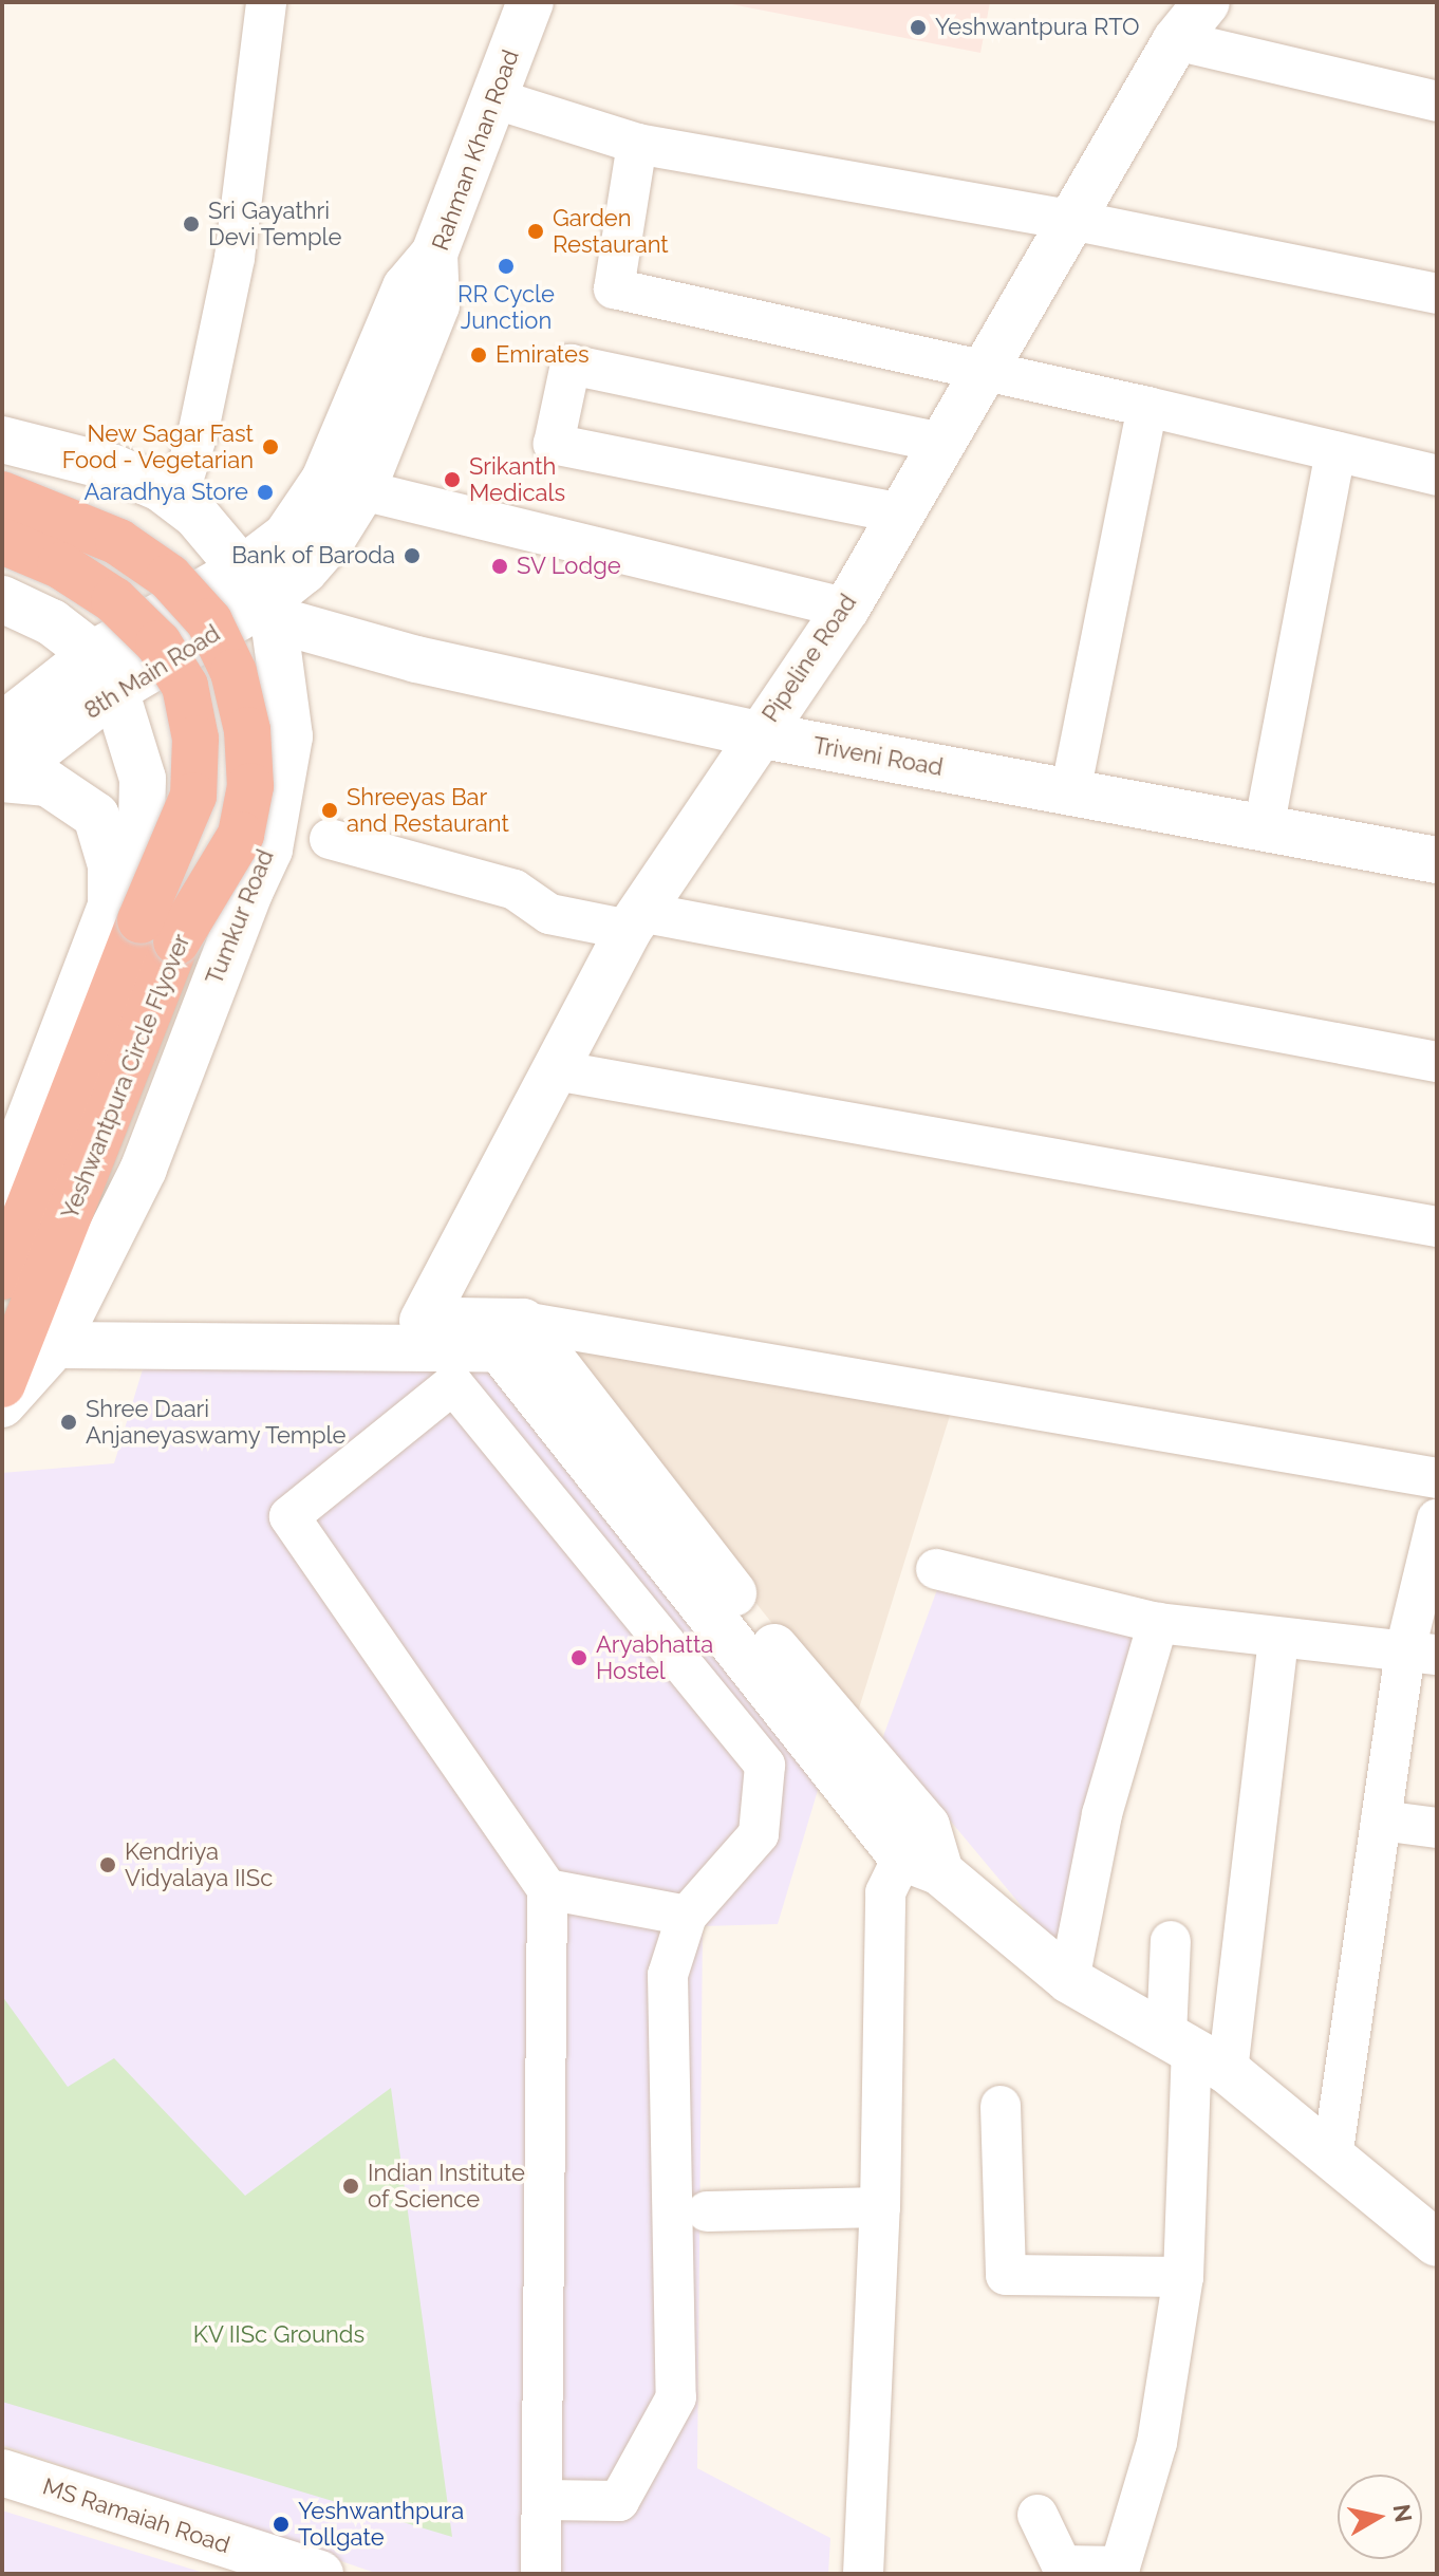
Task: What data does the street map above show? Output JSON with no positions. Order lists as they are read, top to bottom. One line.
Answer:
{"streets":{"highway":["Yeshwantpura Circle Flyover"],"street":["Rahman Khan Road","Pipeline Road","8th Main Road","Triveni Road","Tumkur Road","MS Ramaiah Road"]},"crossings":[["Rahman Khan Road","8th Main Road"],["Pipeline Road","Triveni Road"],["8th Main Road","Triveni Road"],["8th Main Road","Tumkur Road"],["Triveni Road","Tumkur Road"]],"parks":["KV IISc Grounds"],"places":["Yeshwantpura RTO","Sri Gayathri Devi Temple","Garden Restaurant","RR Cycle Junction","Emirates","New Sagar Fast Food - Vegetarian","Srikanth Medicals","Aaradhya Store","Bank of Baroda","SV Lodge","Shreeyas Bar and Restaurant","Shree Daari Anjaneyaswamy Temple","Aryabhatta Hostel","Kendriya Vidyalaya IISc","Indian Institute of Science","Yeshwanthpura Tollgate"],"north":"right"}
